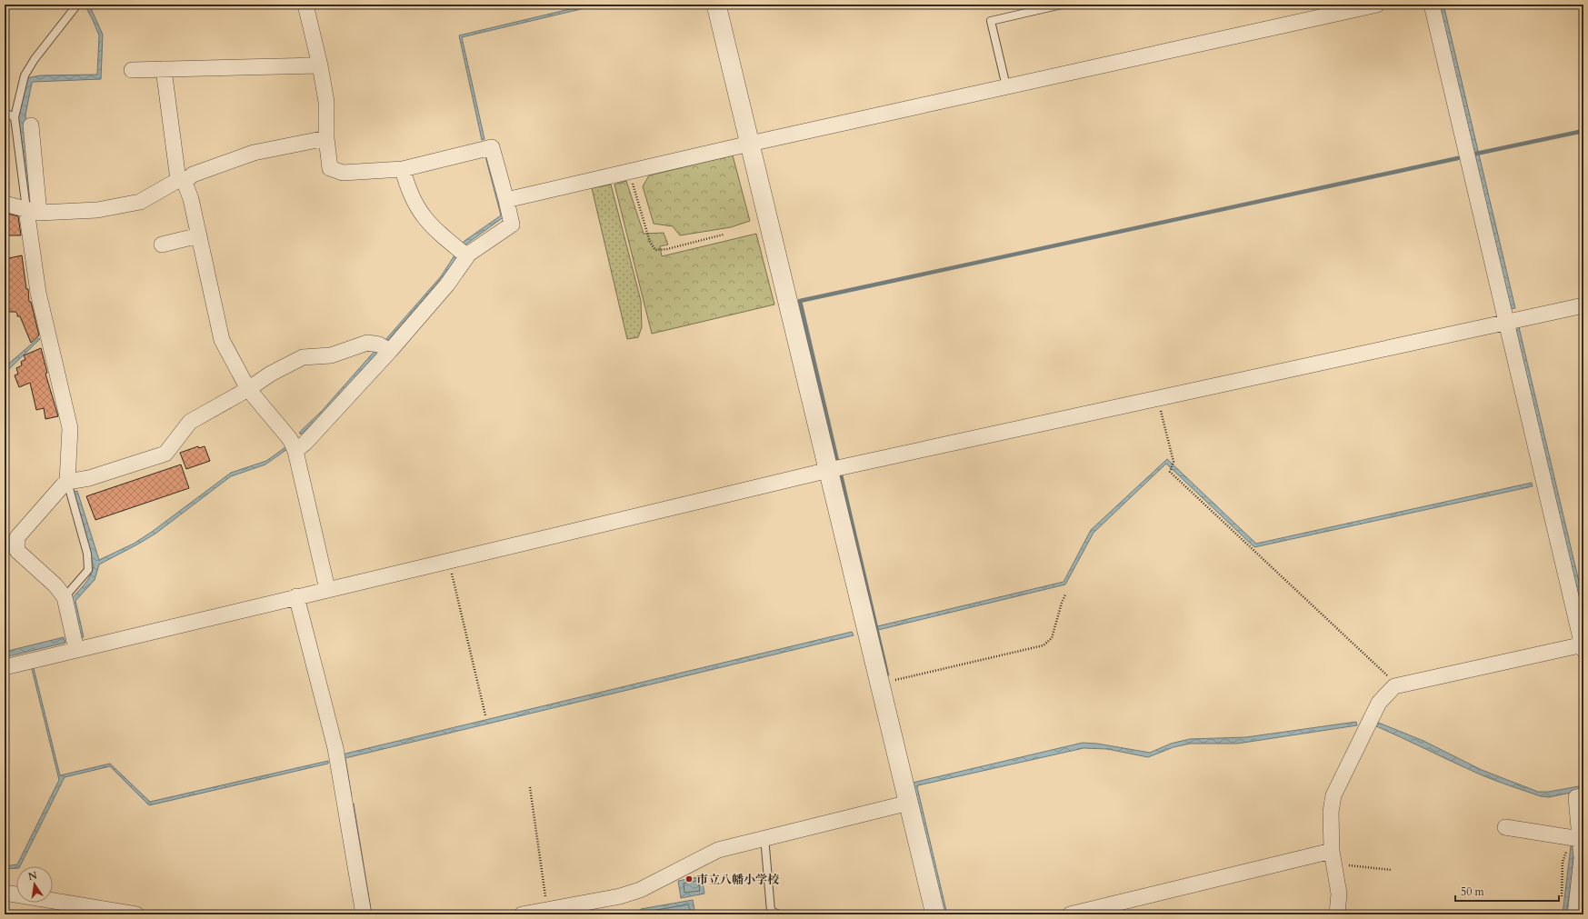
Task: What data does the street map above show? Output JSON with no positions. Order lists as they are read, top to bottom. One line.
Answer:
{"places":["市立八幡小学校"],"scale_bar":"50 m","north":"top"}
